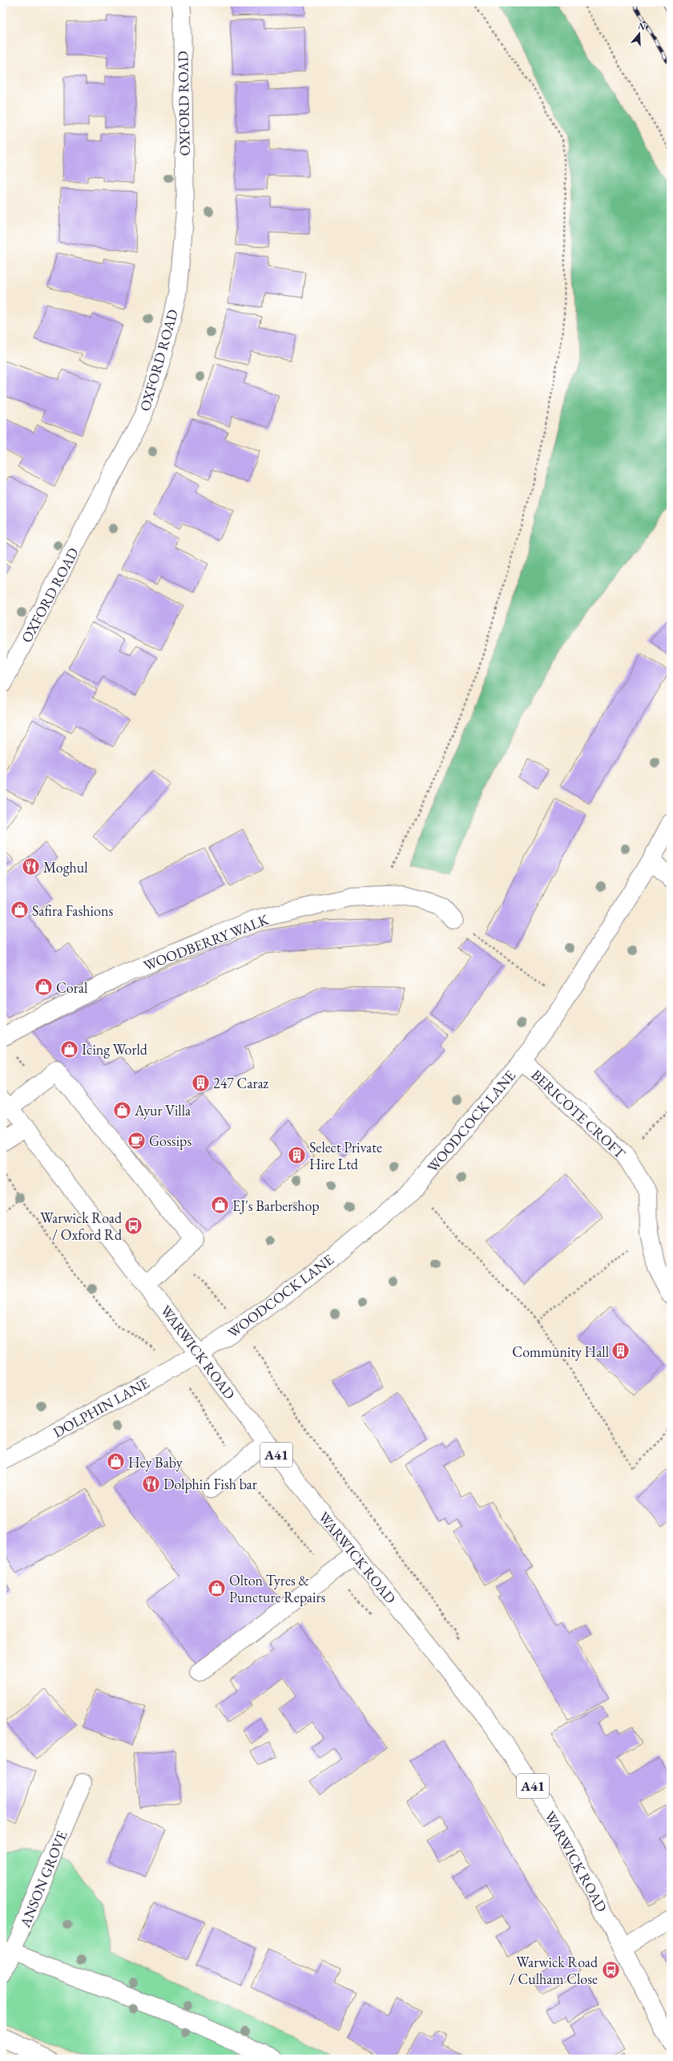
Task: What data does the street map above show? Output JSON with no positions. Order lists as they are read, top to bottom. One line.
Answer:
{"streets":{"main road":["OXFORD ROAD","WOODBERRY WALK","BERICOTE CROFT","WOODCOCK LANE","WARWICK ROAD","DOLPHIN LANE","A41","ANSON GROVE"]},"crossings":[["BERICOTE CROFT","WOODCOCK LANE"],["WOODCOCK LANE","WARWICK ROAD"],["WOODCOCK LANE","DOLPHIN LANE"],["WARWICK ROAD","DOLPHIN LANE"]],"places":{"restaurant":["Moghul","Dolphin Fish bar"],"shop":["Safira Fashions","Coral","Icing World","Ayur Villa","EJ's Barbershop","Hey Baby","Olton Tyres & Puncture Repairs"],"building":["247 Caraz","Select Private Hire Ltd","Community Hall"],"cafe":["Gossips"],"bus stop":["Warwick Road / Oxford Rd","Warwick Road / Culham Close"]},"north":"top"}
